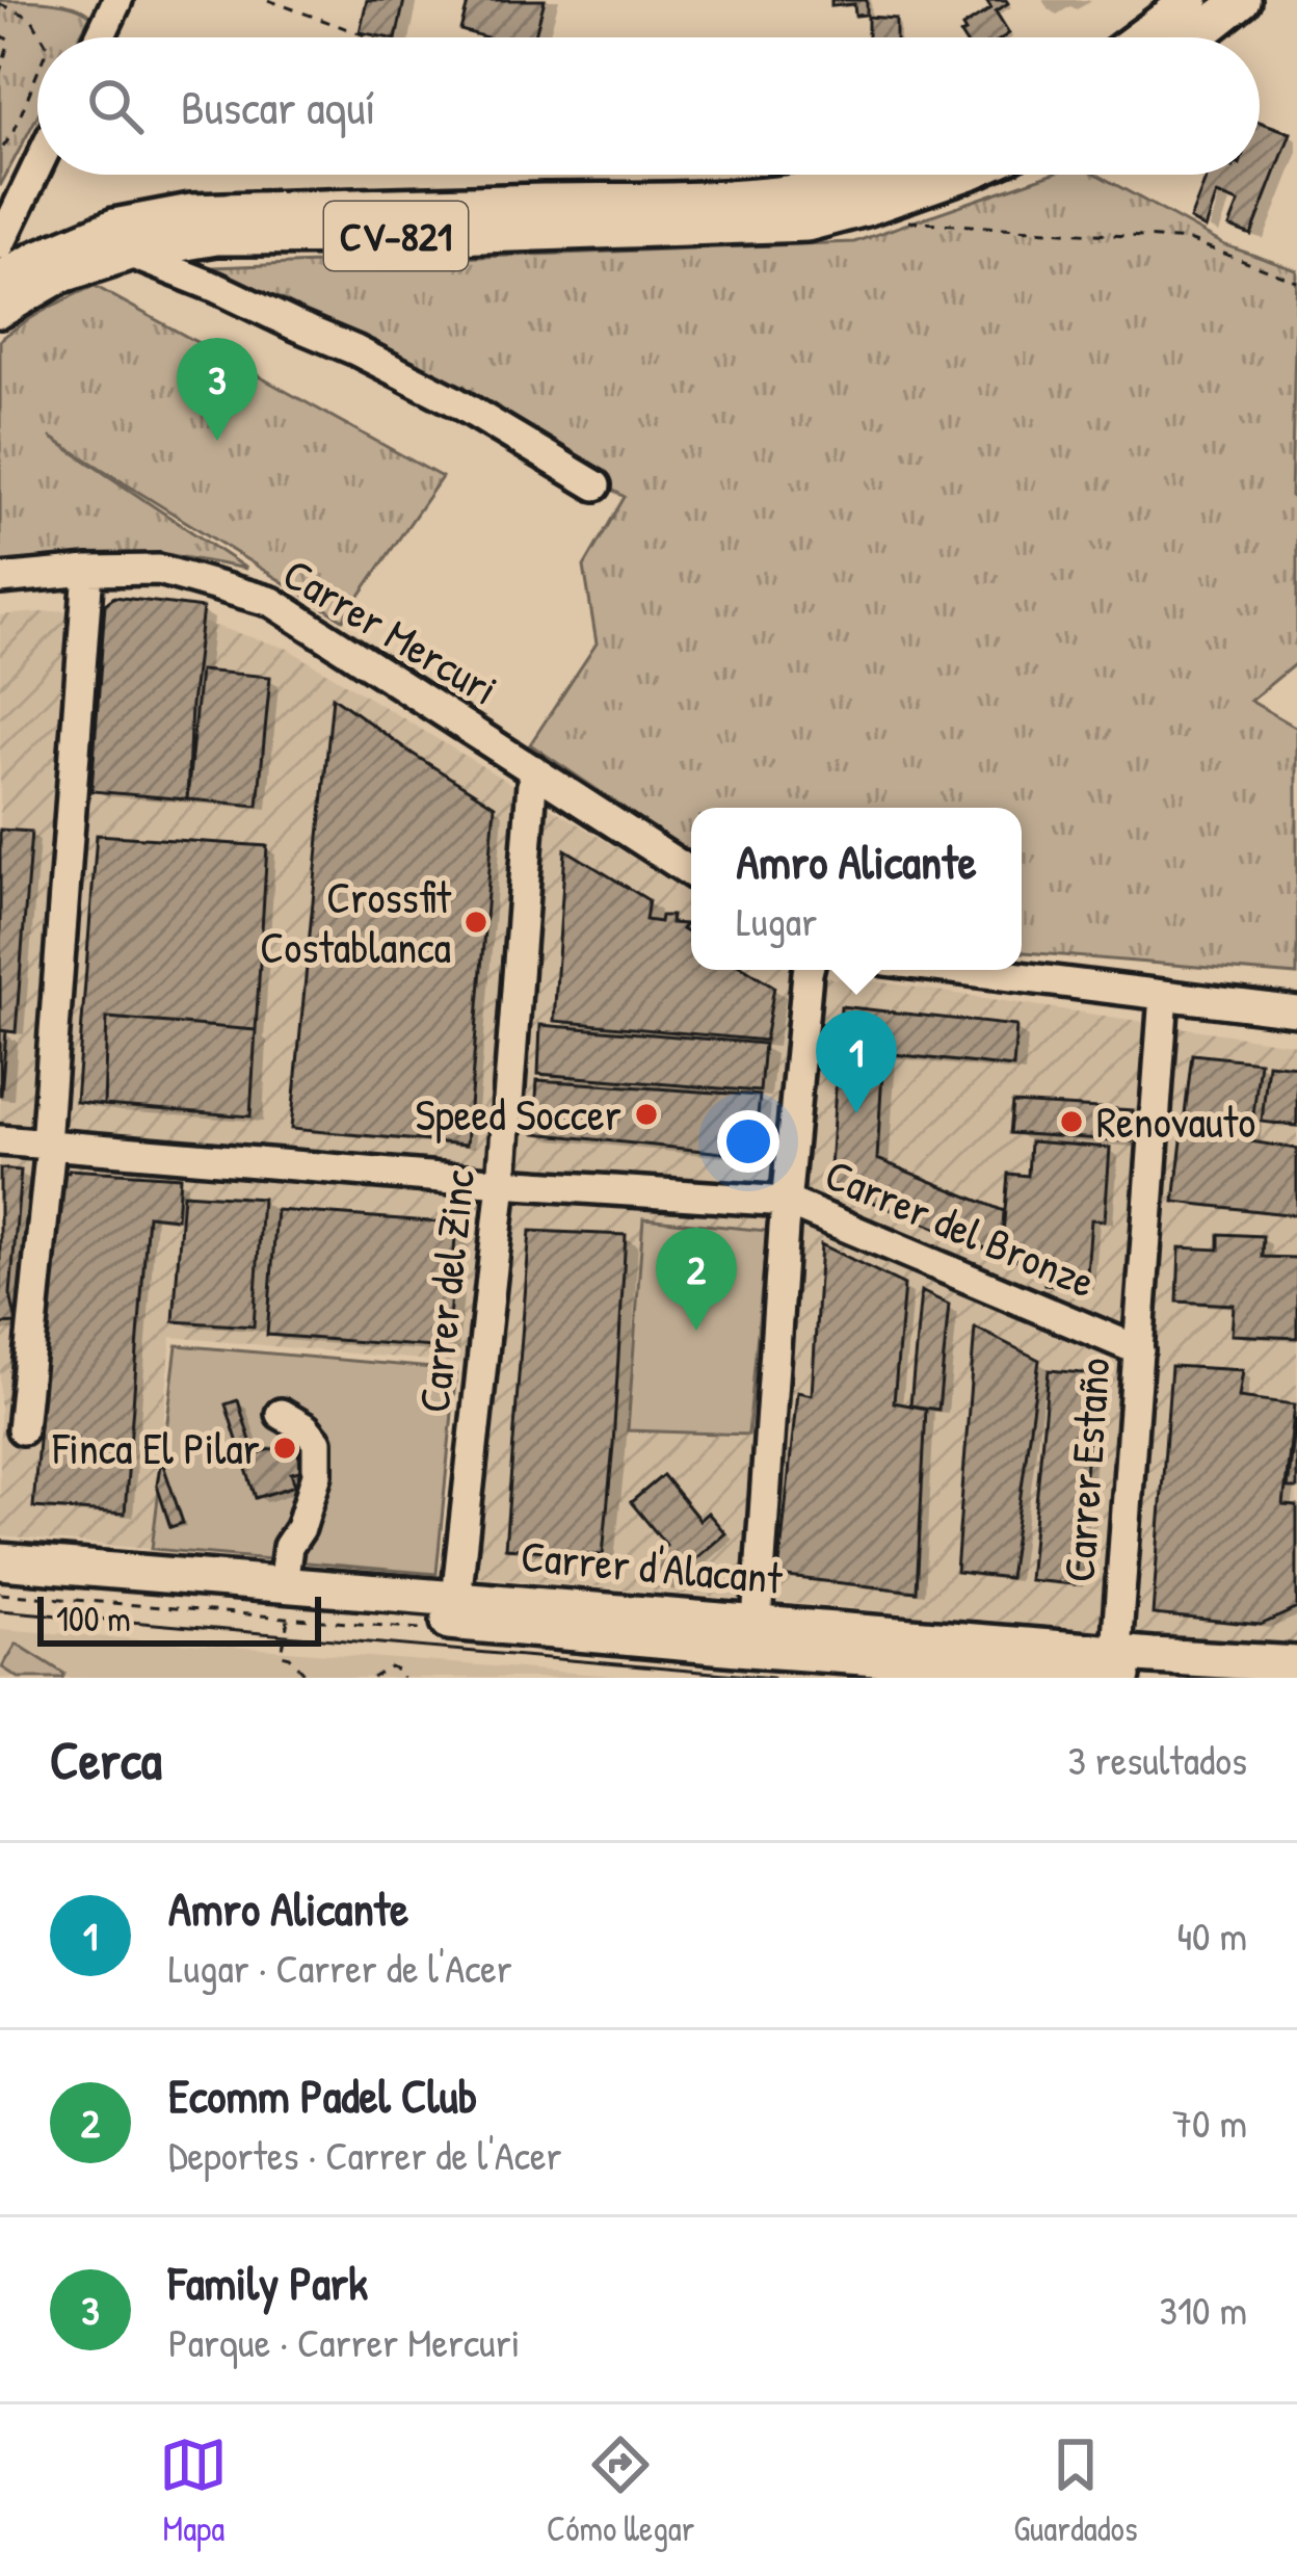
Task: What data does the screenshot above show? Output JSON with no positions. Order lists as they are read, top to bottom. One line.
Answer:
{"streets":{"main road":["CV-821","Carrer d'Alacant"],"street":["Carrer Mercuri","Carrer del Bronze","Carrer del Zinc","Carrer Estaño"]},"crossings":[["Carrer Mercuri","Carrer del Zinc"],["Carrer del Bronze","Carrer del Zinc"],["Carrer del Bronze","Carrer Estaño"],["Carrer del Zinc","Carrer d'Alacant"],["Carrer Estaño","Carrer d'Alacant"]],"places":["Crossfit Costablanca","Speed Soccer","Renovauto","Finca El Pilar"],"scale_bar":"100 m","page":{"search":"Buscar aquí","pins":["3","1","2"],"popup":["Amro Alicante","Lugar"],"scale":"100 m","heading":["Cerca","3 resultados"],"list":[{"mark":"1","name":"Amro Alicante","note":"Lugar · Carrer de l'Acer","value":"40 m"},{"mark":"2","name":"Ecomm Padel Club","note":"Deportes · Carrer de l'Acer","value":"70 m"},{"mark":"3","name":"Family Park","note":"Parque · Carrer Mercuri","value":"310 m"}],"nav":["Mapa","Cómo llegar","Guardados"]}}
